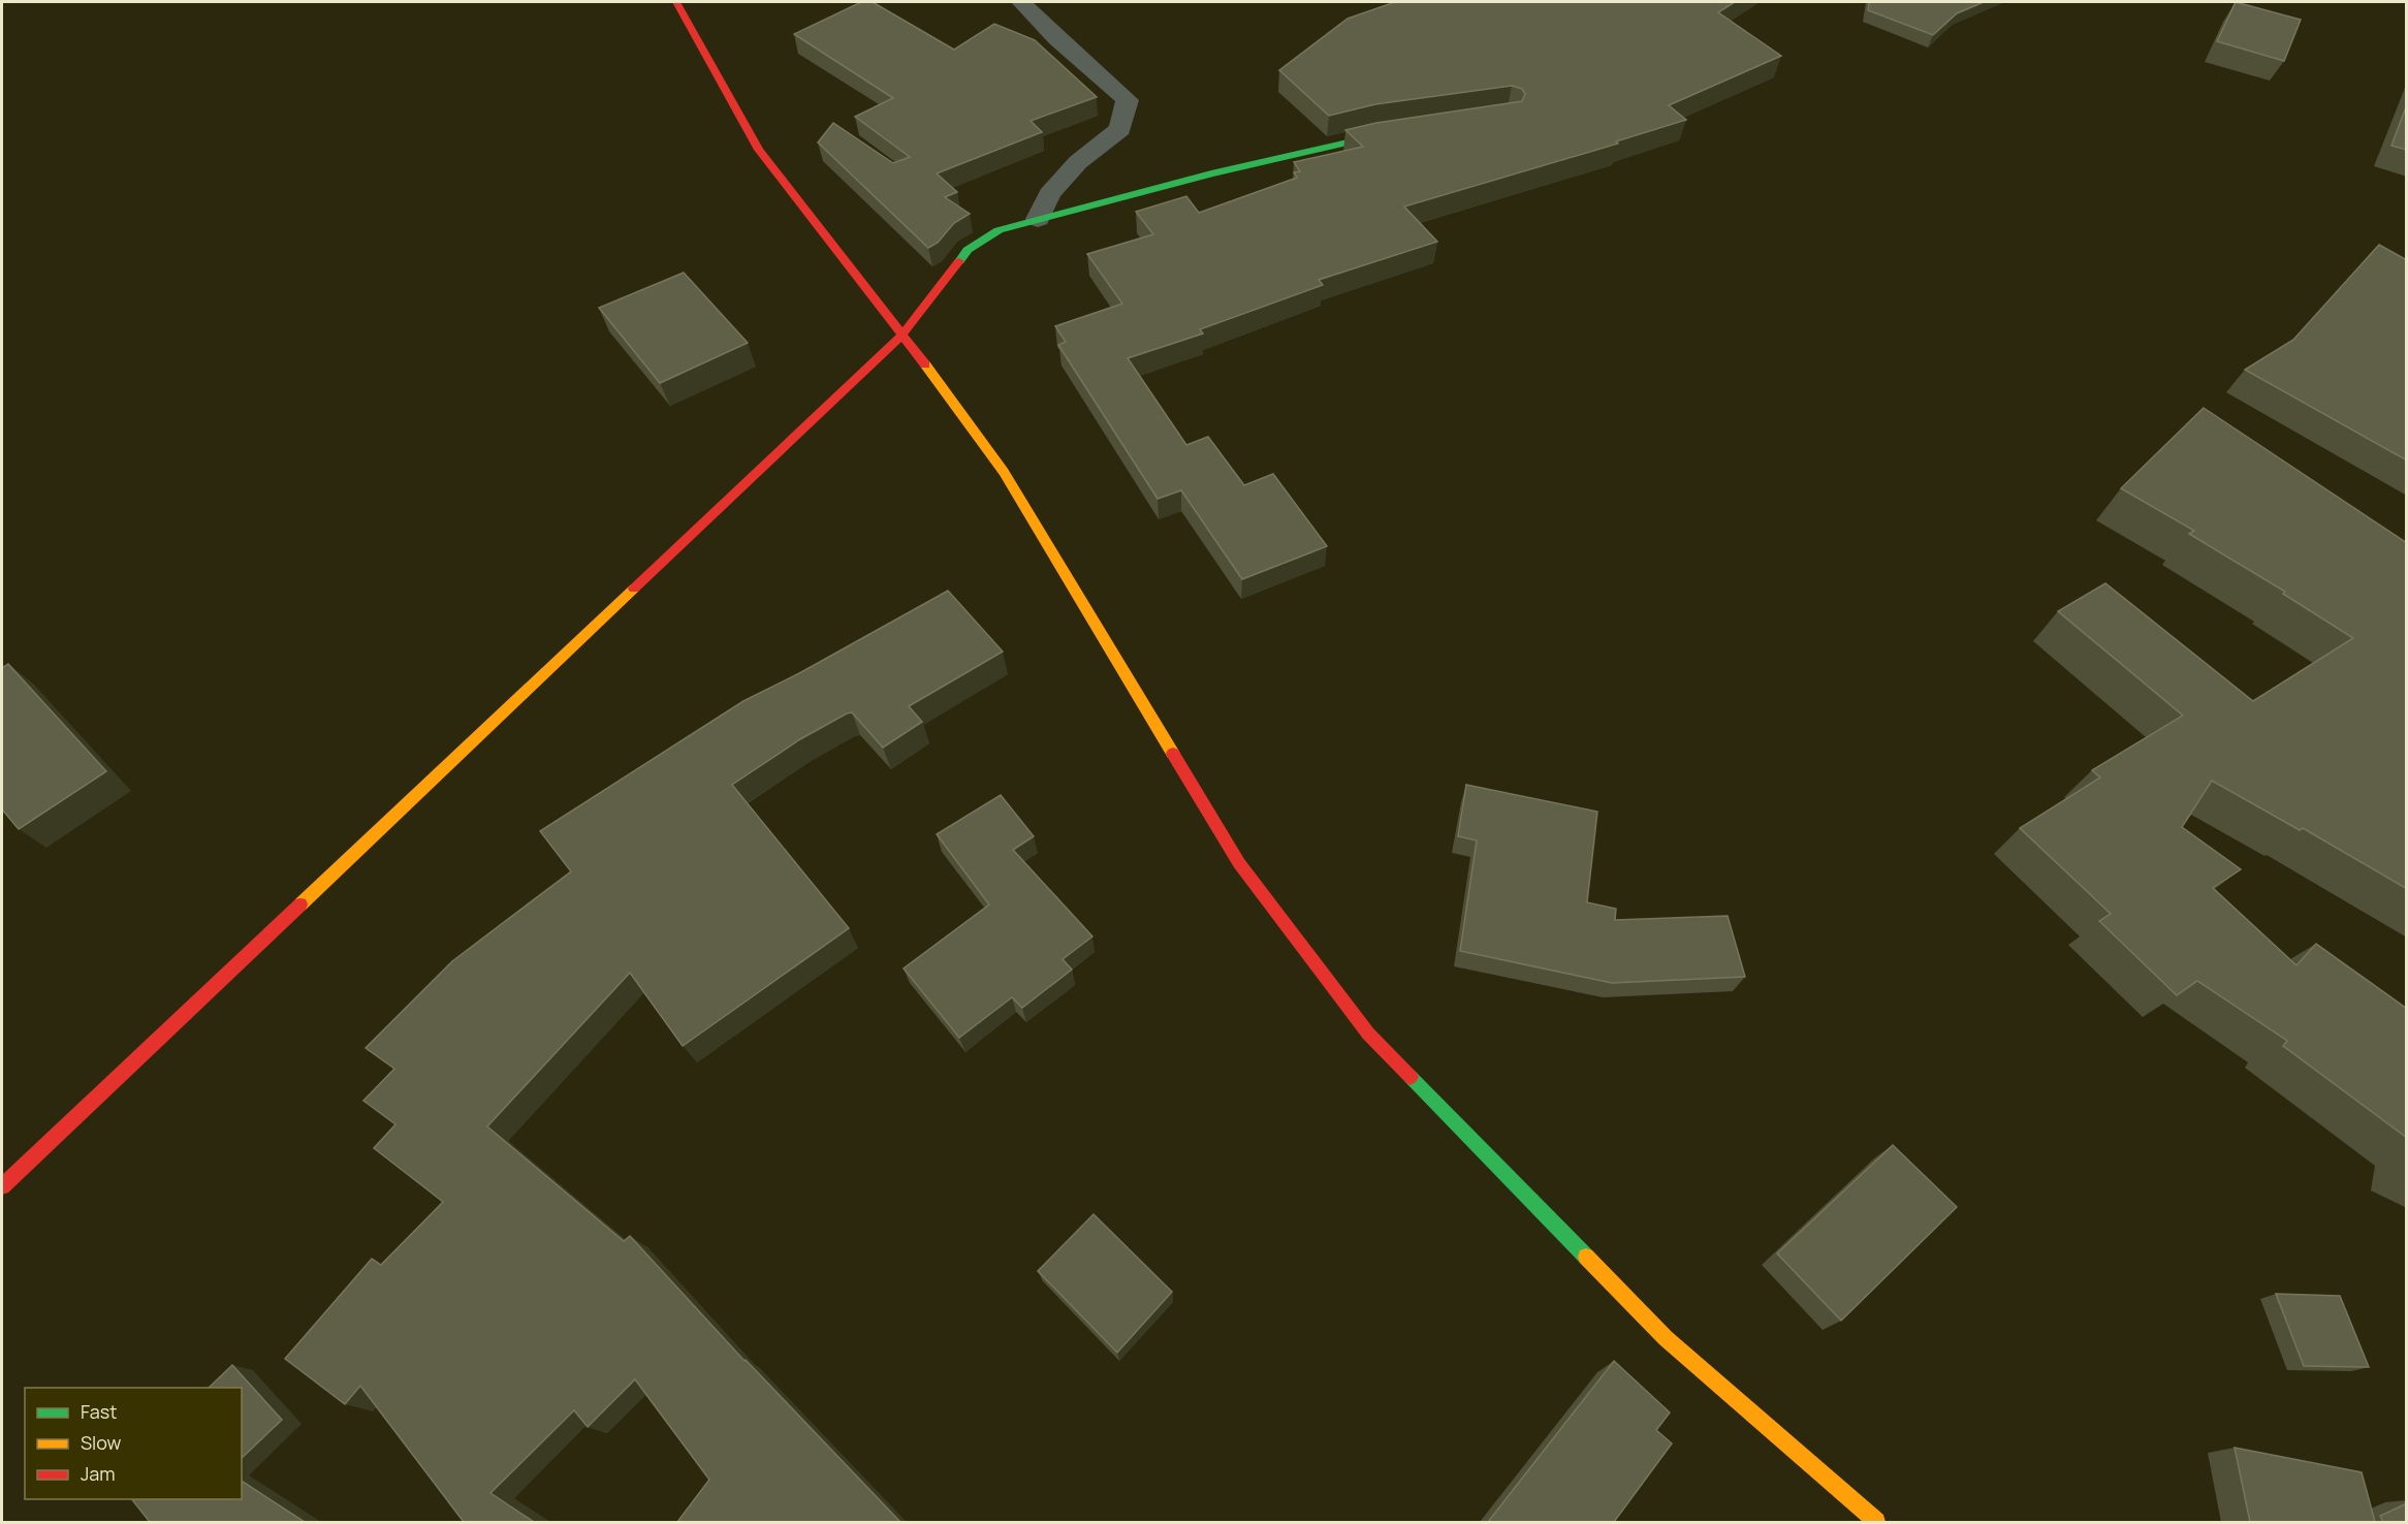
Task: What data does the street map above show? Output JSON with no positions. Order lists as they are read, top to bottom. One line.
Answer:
{"legend":["Fast","Slow","Jam"]}
